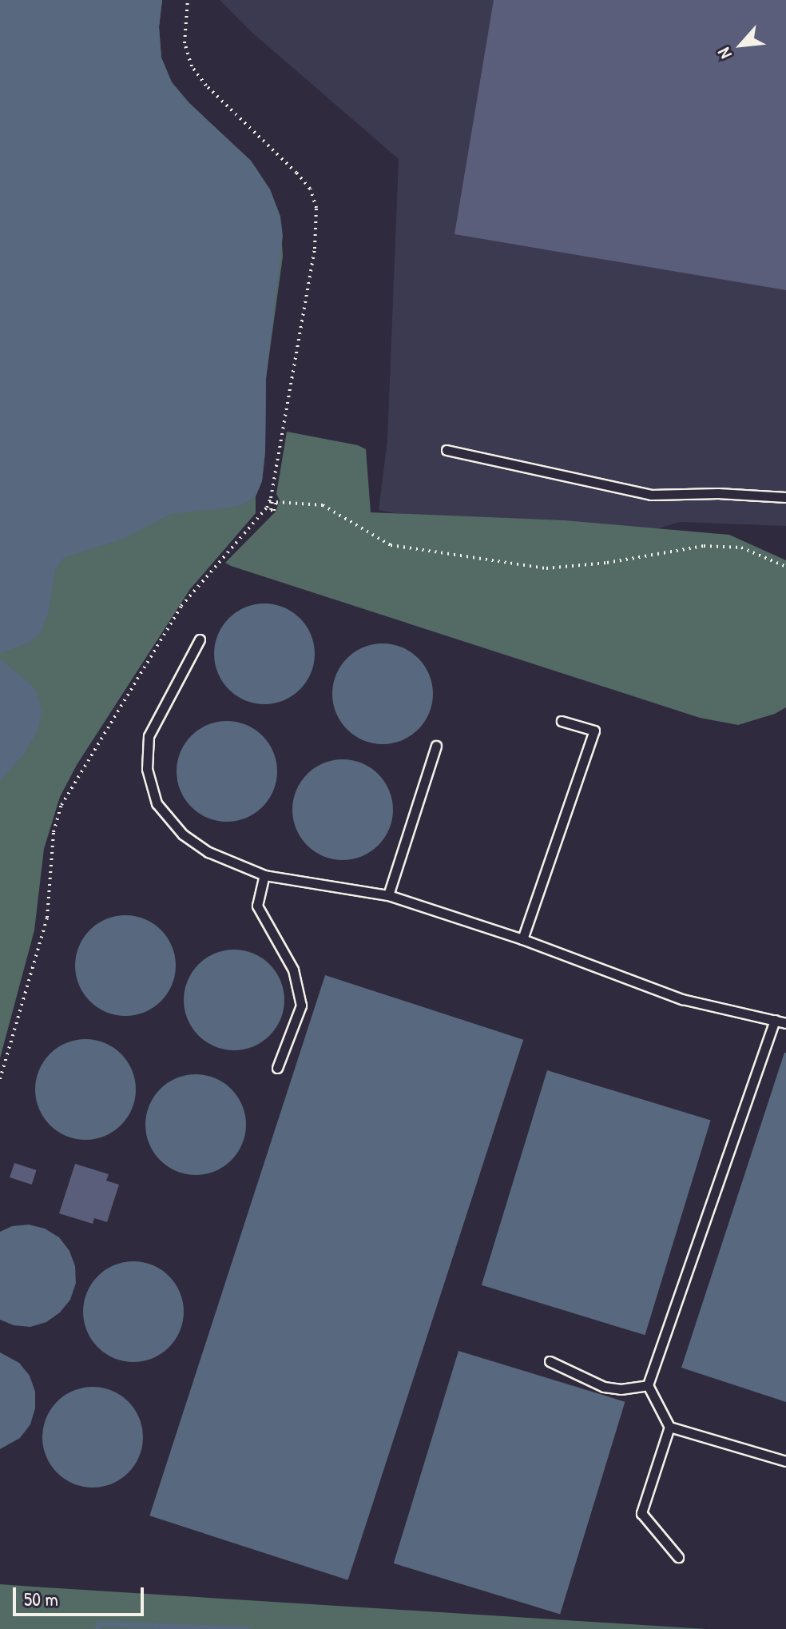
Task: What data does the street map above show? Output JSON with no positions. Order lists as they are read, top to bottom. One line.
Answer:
{"scale_bar":"50 m","north":"bottom left"}
